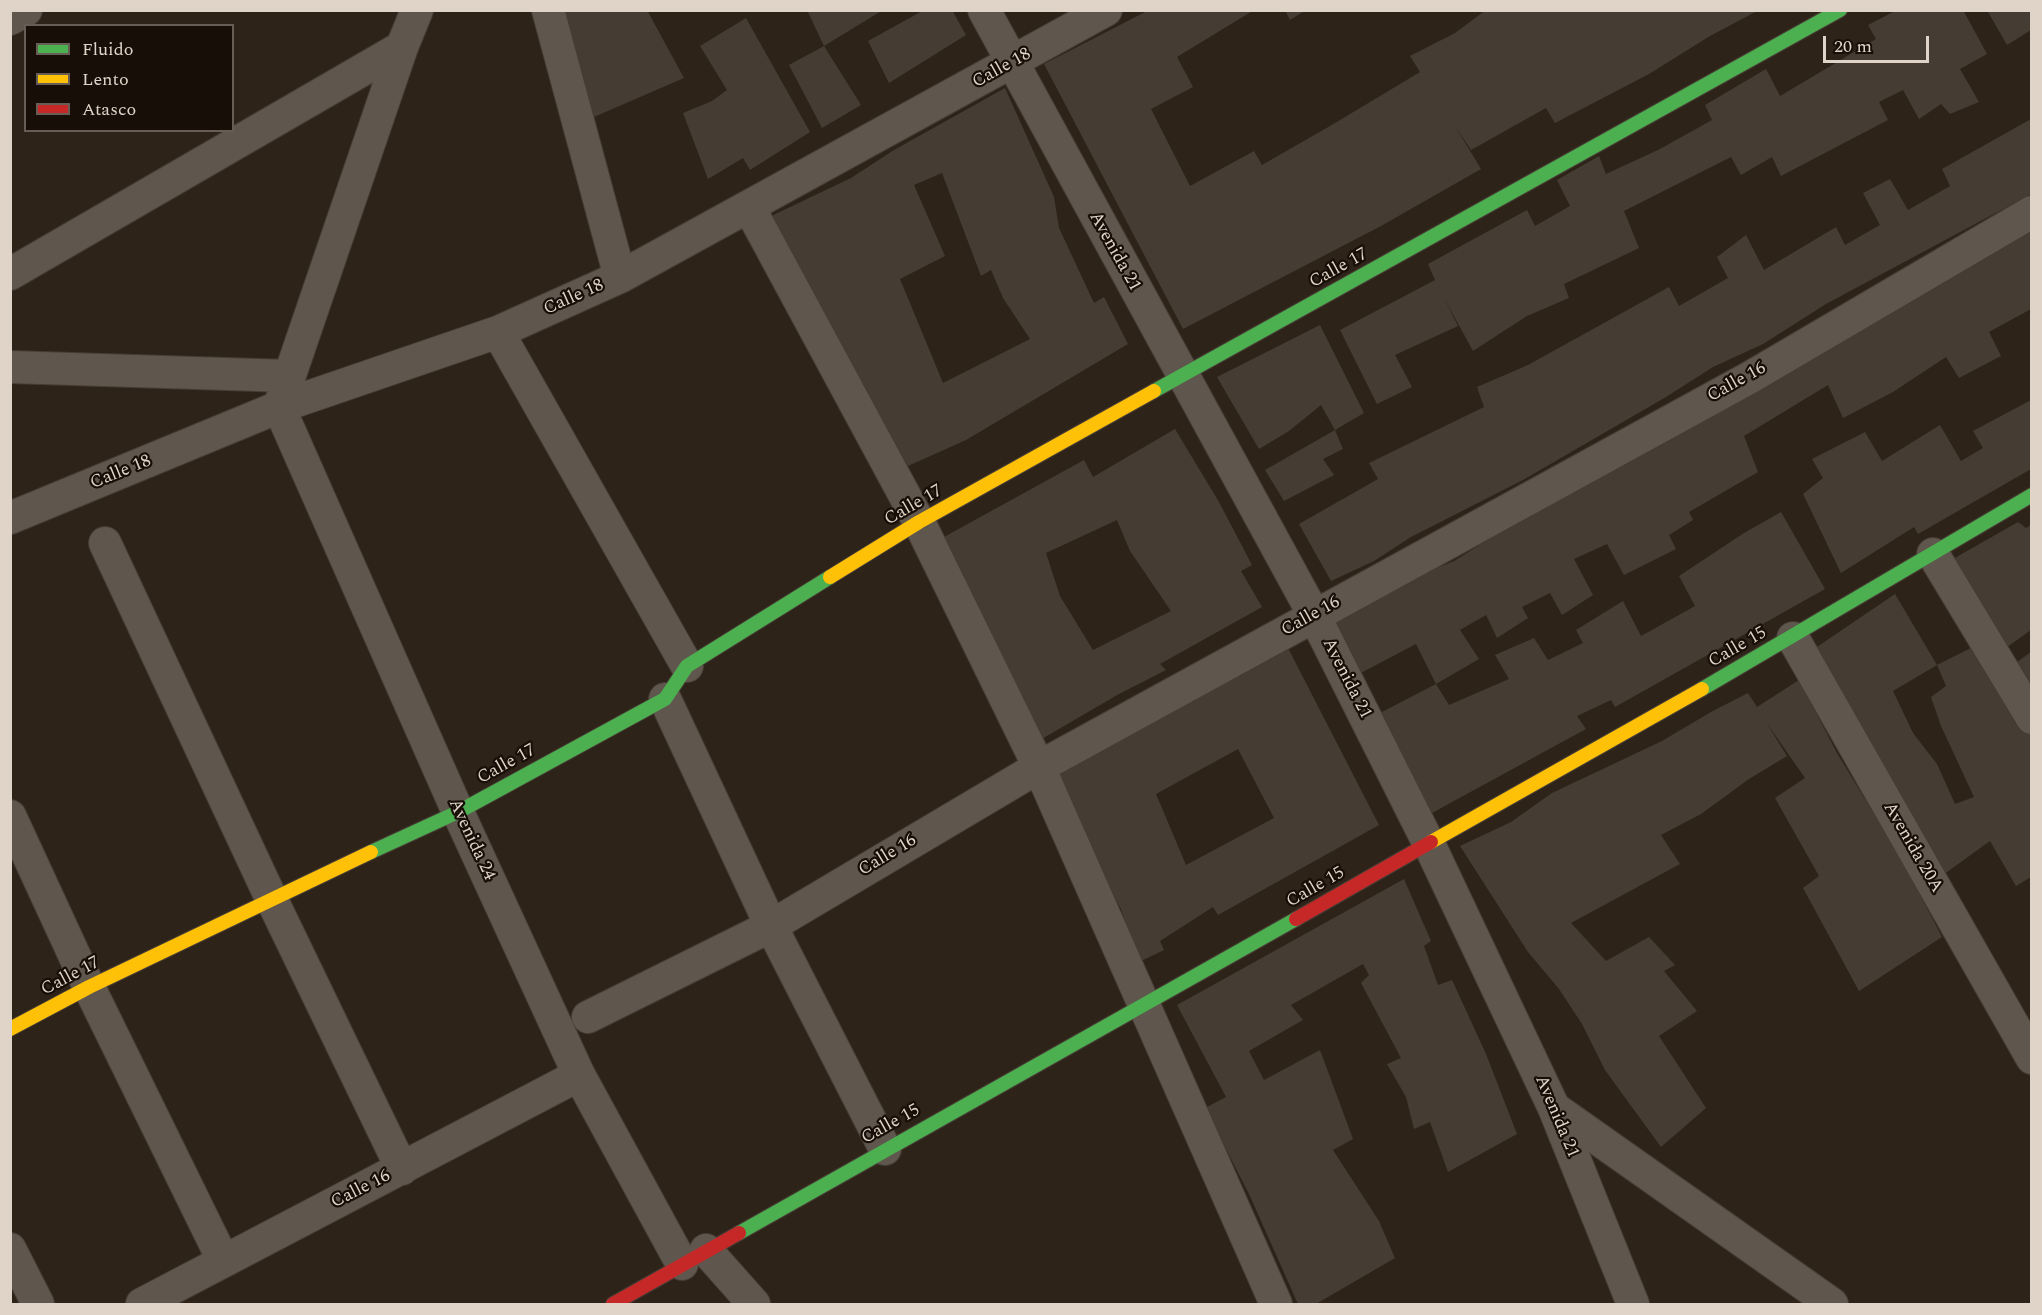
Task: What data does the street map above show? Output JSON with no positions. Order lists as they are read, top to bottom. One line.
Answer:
{"streets":{"street":["Calle 18","Avenida 21","Calle 17","Calle 16","Calle 15","Avenida 24","Avenida 20A"]},"crossings":[["Calle 18","Avenida 21"],["Calle 18","Avenida 24"],["Avenida 21","Calle 17"],["Avenida 21","Calle 16"],["Avenida 21","Calle 15"],["Calle 17","Avenida 24"],["Calle 16","Avenida 24"],["Calle 15","Avenida 24"],["Calle 15","Avenida 20A"]],"legend":["Fluido","Lento","Atasco"],"scale_bar":"20 m"}
